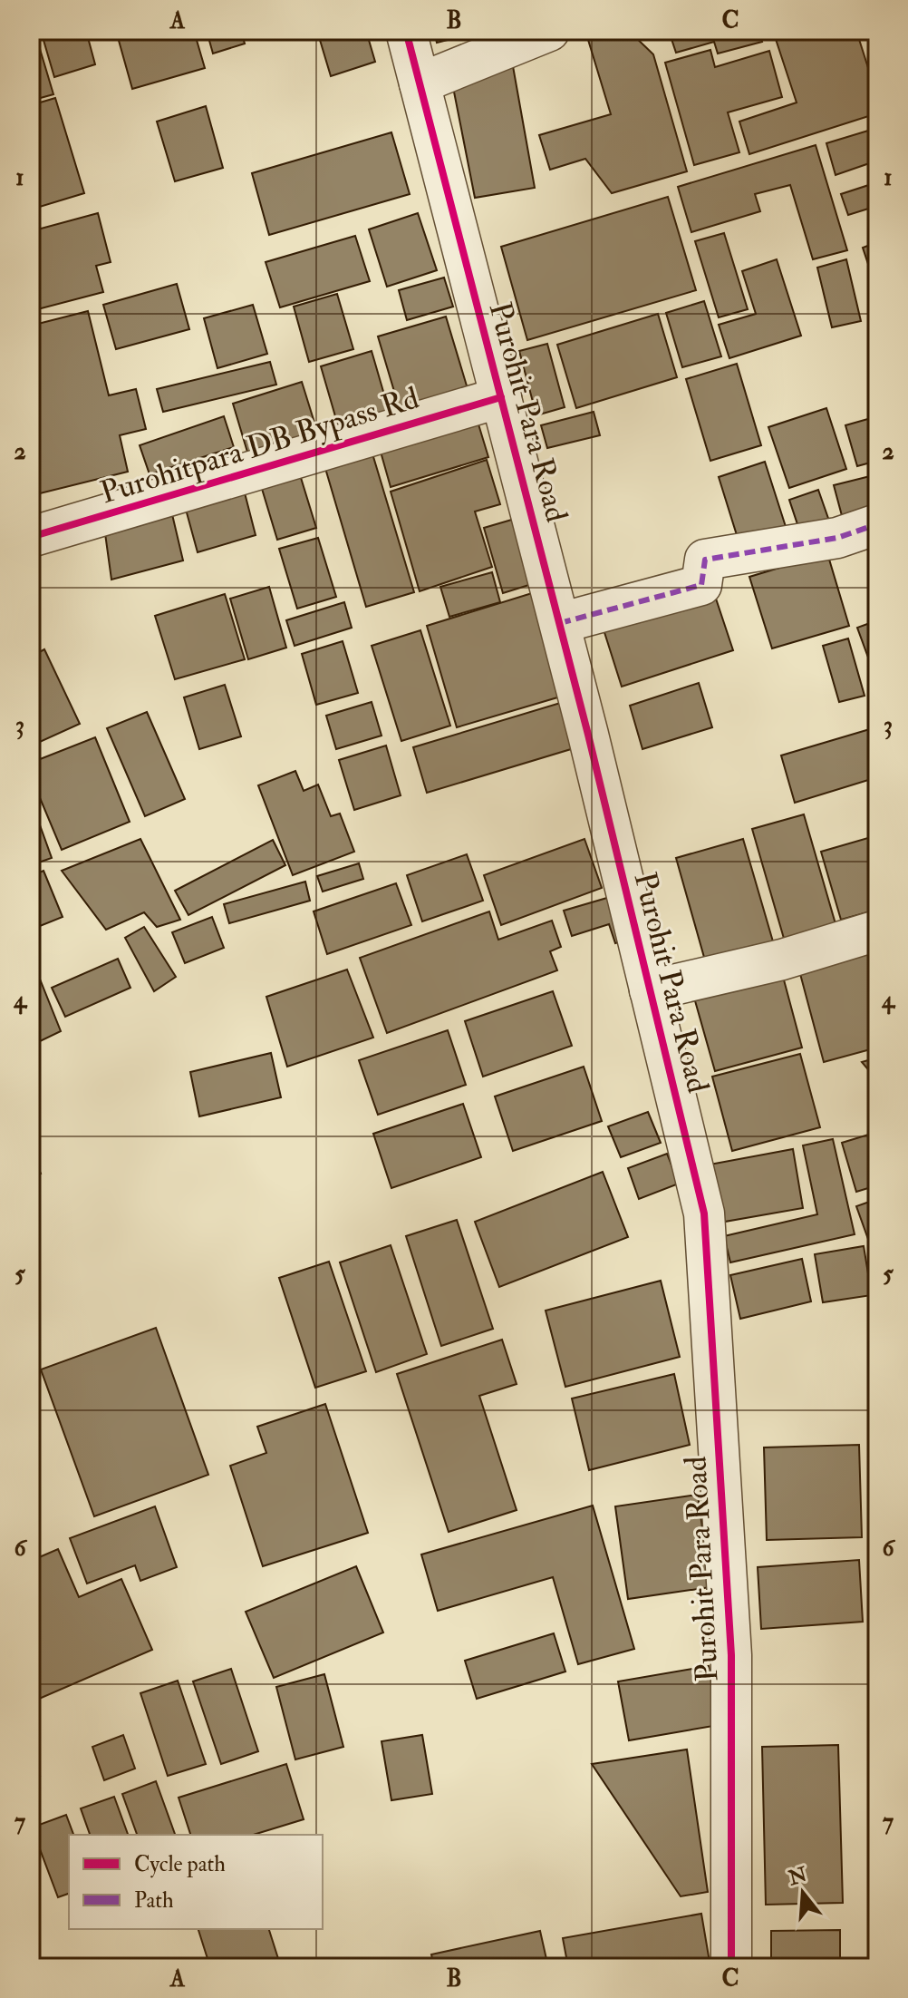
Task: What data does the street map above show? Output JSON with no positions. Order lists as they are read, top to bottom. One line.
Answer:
{"streets":{"street":["Purohit Para Road","Purohitpara DB Bypass Rd"]},"crossings":[["Purohit Para Road","Purohitpara DB Bypass Rd"]],"legend":["Cycle path","Path"],"north":"top","grid":{"columns":["A","B","C"],"rows":["1","2","3","4","5","6","7"]}}
